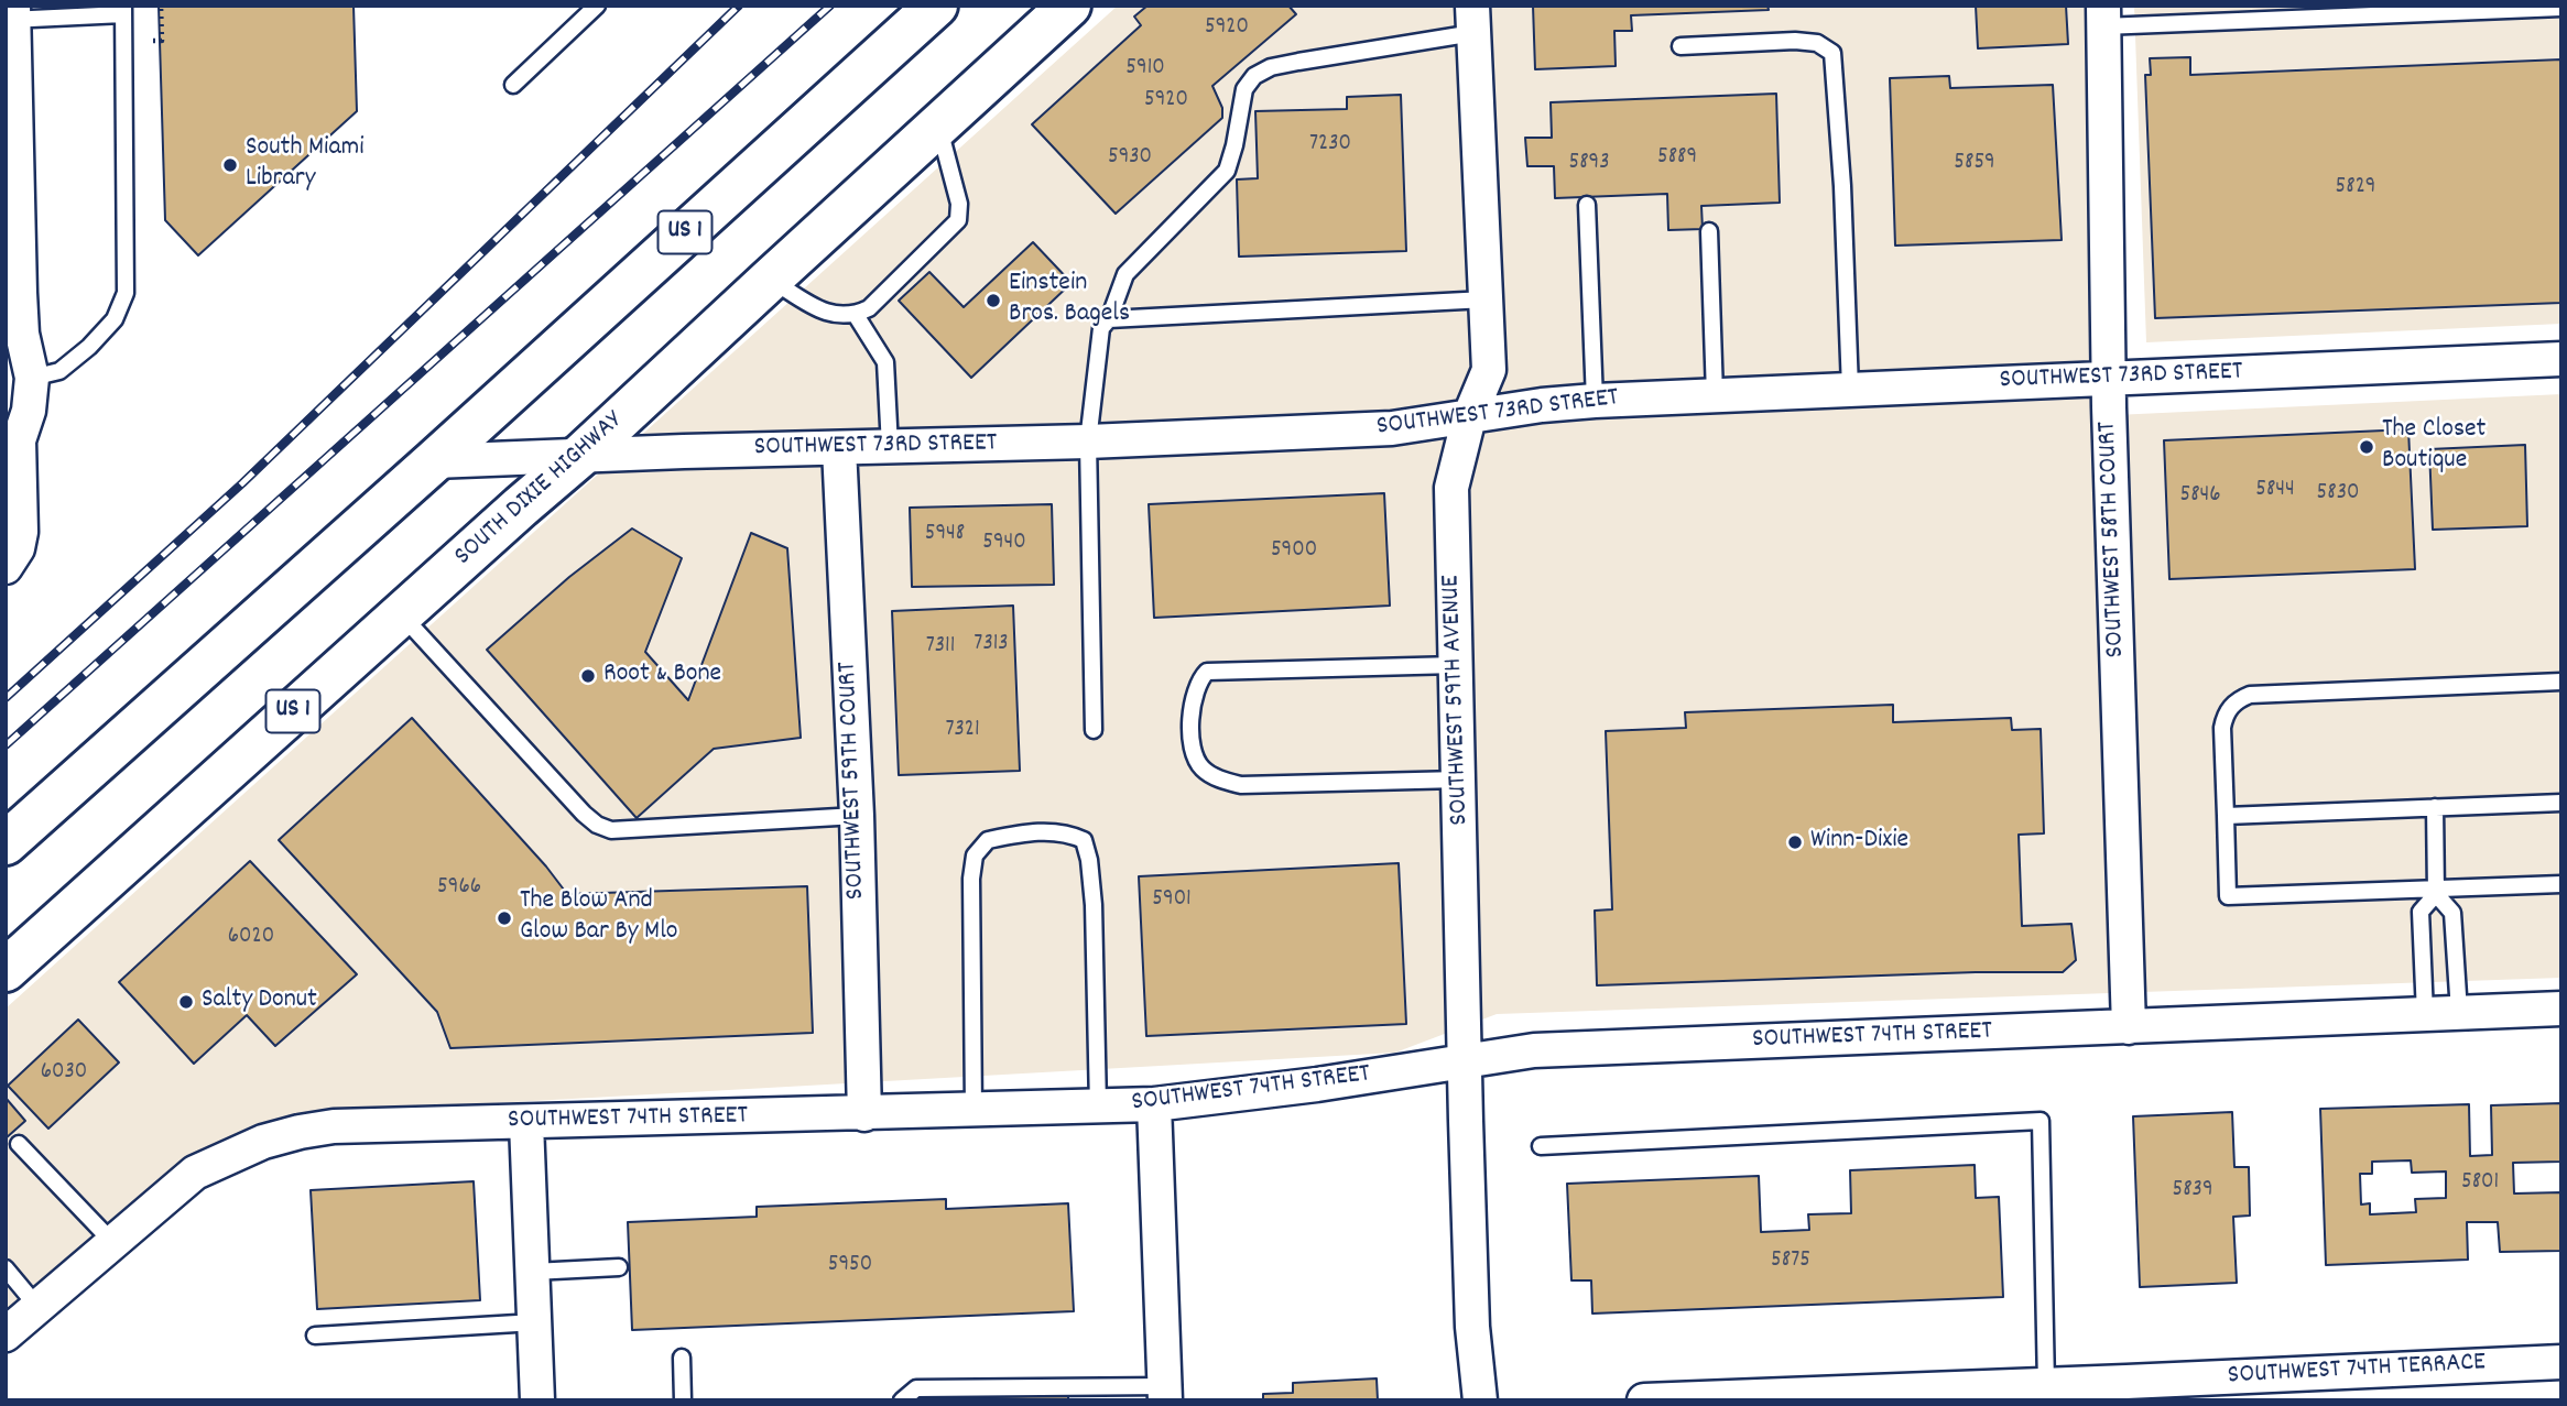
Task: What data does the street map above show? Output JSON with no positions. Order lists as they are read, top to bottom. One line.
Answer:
{"streets":{"highway":["US 1","SOUTH DIXIE HIGHWAY"],"street":["SOUTHWEST 73RD STREET","SOUTHWEST 58TH COURT","SOUTHWEST 59TH AVENUE","SOUTHWEST 59TH COURT","SOUTHWEST 74TH STREET","SOUTHWEST 74TH TERRACE"]},"crossings":[["US 1","SOUTHWEST 73RD STREET"],["SOUTHWEST 73RD STREET","SOUTH DIXIE HIGHWAY"],["SOUTHWEST 73RD STREET","SOUTHWEST 58TH COURT"],["SOUTHWEST 73RD STREET","SOUTHWEST 59TH AVENUE"],["SOUTHWEST 73RD STREET","SOUTHWEST 59TH COURT"],["SOUTHWEST 58TH COURT","SOUTHWEST 74TH STREET"],["SOUTHWEST 59TH AVENUE","SOUTHWEST 74TH STREET"],["SOUTHWEST 59TH COURT","SOUTHWEST 74TH STREET"]],"places":["South Miami Library","Einstein Bros. Bagels","The Closet Boutique","Root & Bone","Winn-Dixie","The Blow And Glow Bar By Mlo","Salty Donut"],"house_numbers":["5920","5910","5920","7230","5930","5889","5893","5859","5829","5844","5830","5846","5948","5940","5900","7313","7311","7321","5966","5901","6020","6030","5801","5839","5875","5950"]}
